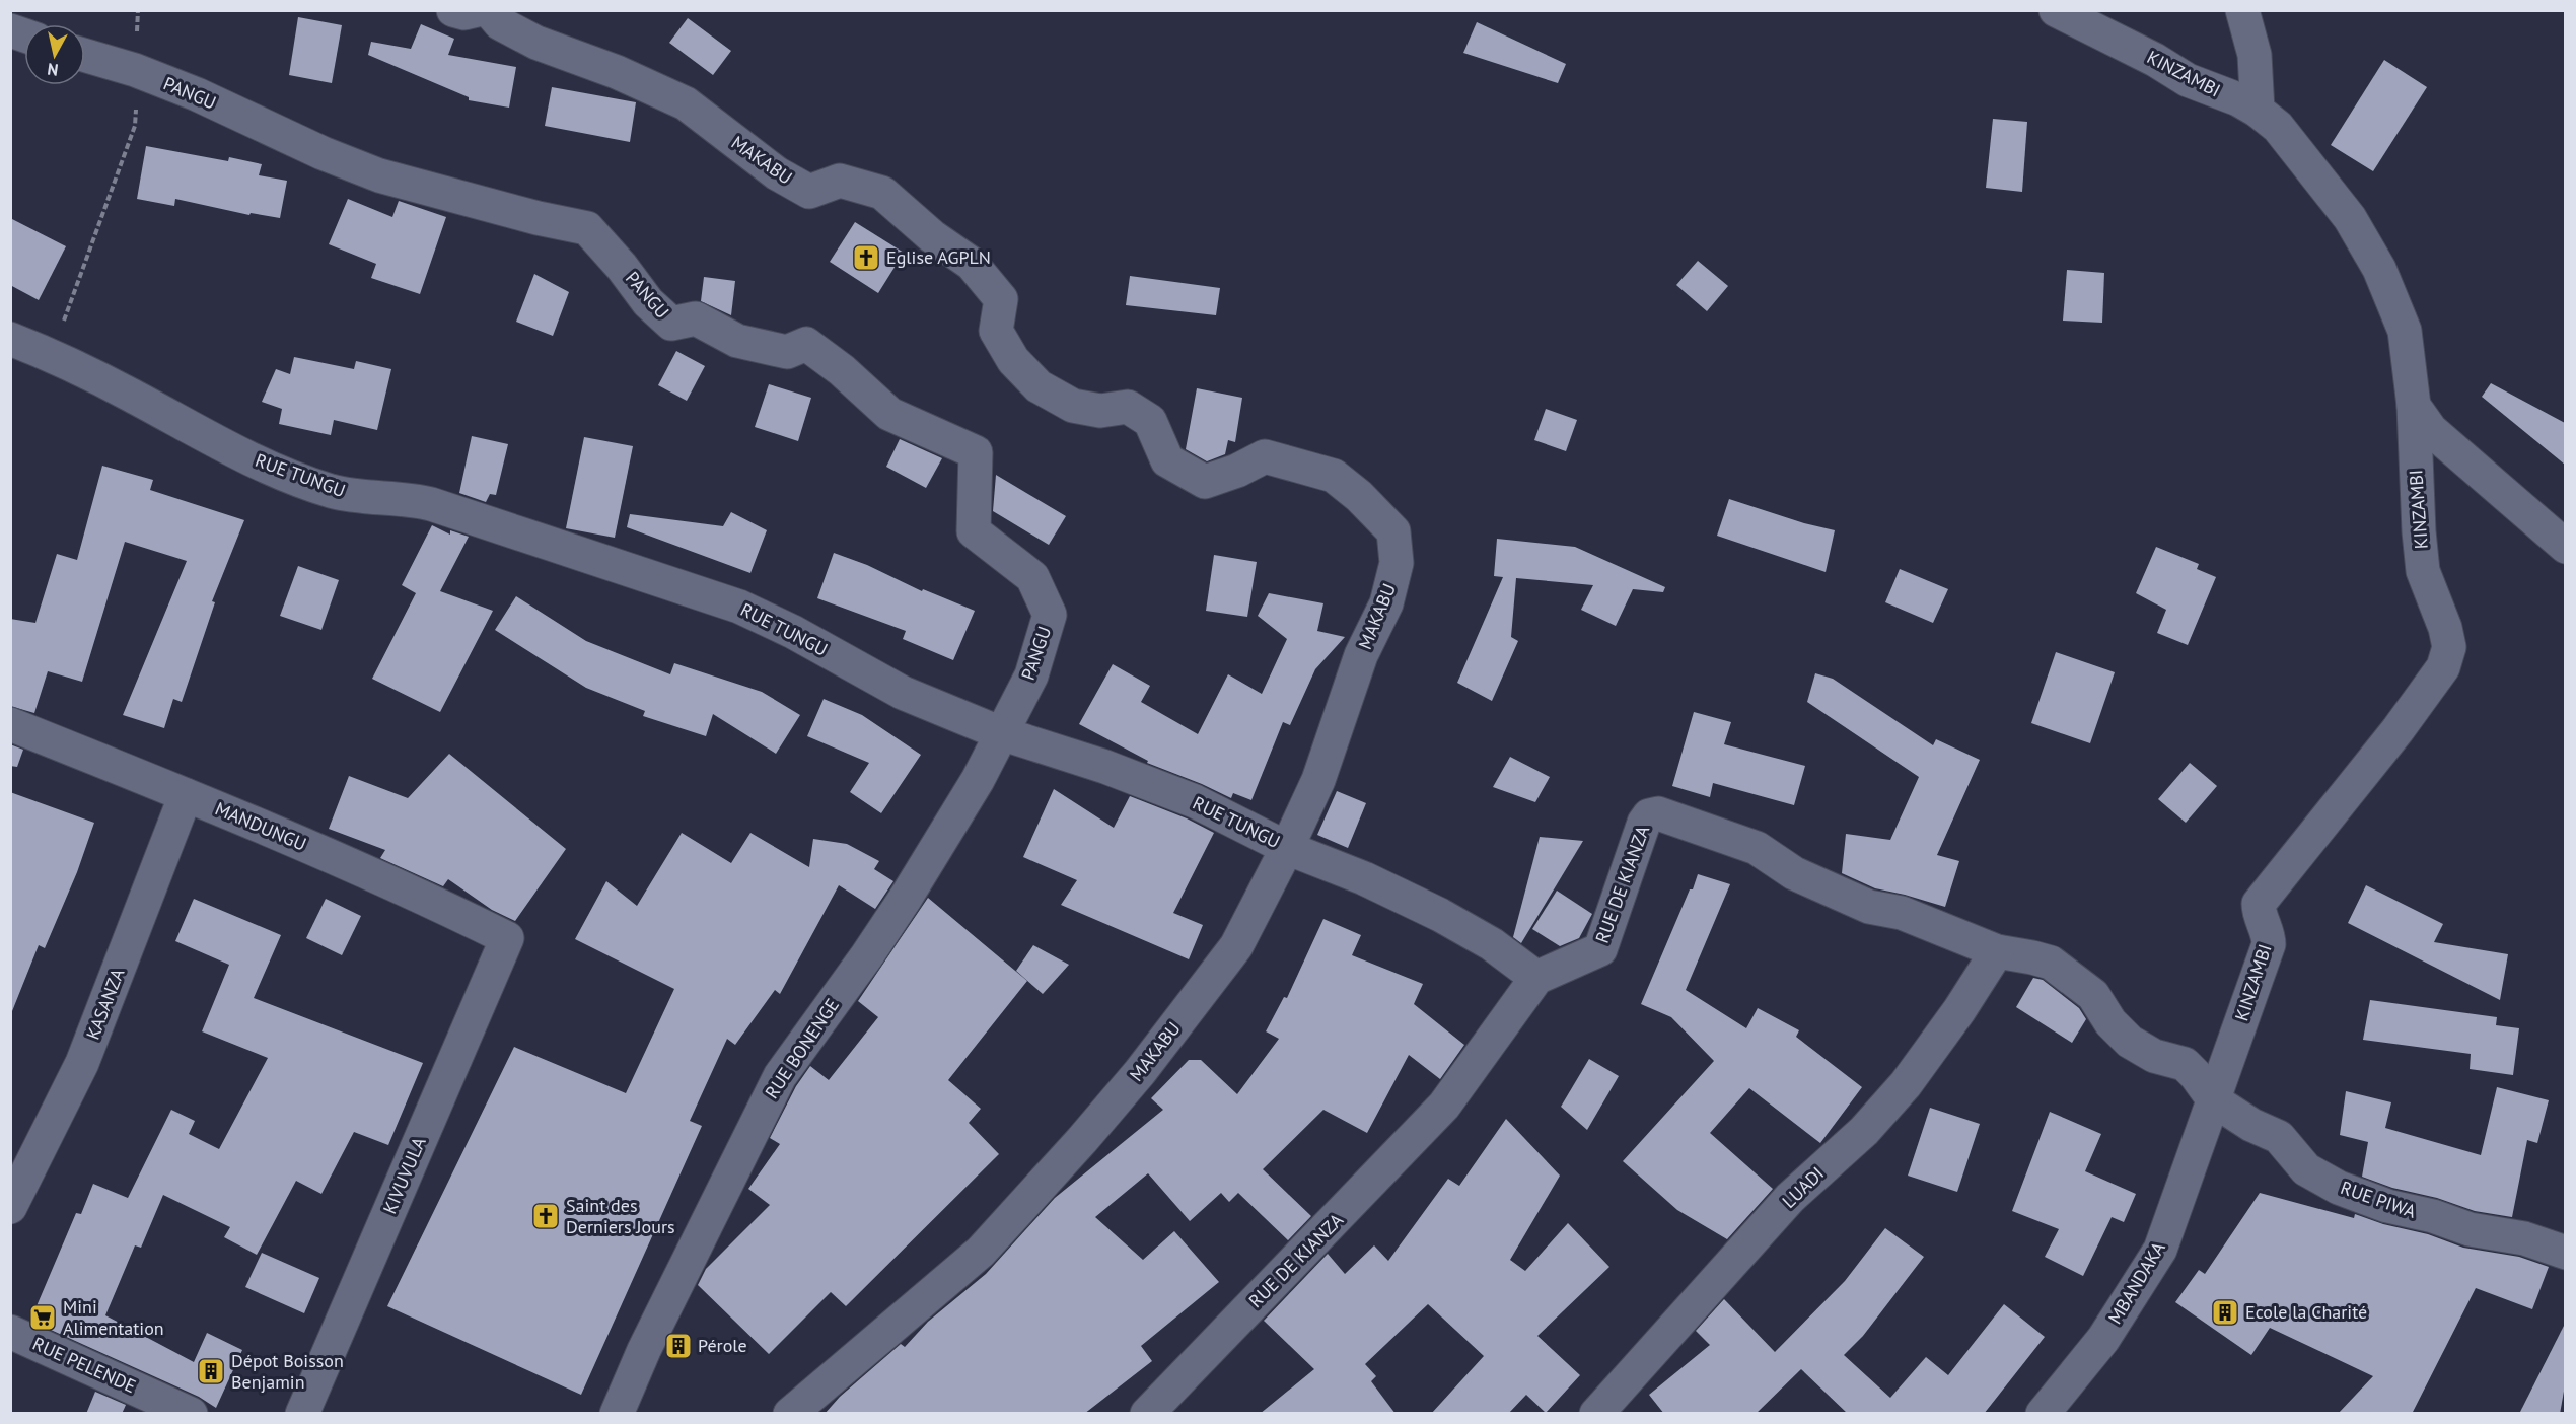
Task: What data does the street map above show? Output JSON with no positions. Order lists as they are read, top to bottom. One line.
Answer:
{"streets":{"street":["KINZAMBI","PANGU","MAKABU","RUE TUNGU","MANDUNGU","RUE DE KIANZA","KASANZA","RUE BONENGE","KIVUVULA","LUADI","RUE PIWA","MBANDAKA","RUE PELENDE"]},"crossings":[["KINZAMBI","RUE DE KIANZA"],["KINZAMBI","RUE PIWA"],["KINZAMBI","MBANDAKA"],["PANGU","RUE TUNGU"],["PANGU","RUE BONENGE"],["MAKABU","RUE TUNGU"],["RUE TUNGU","RUE DE KIANZA"],["RUE TUNGU","RUE BONENGE"],["MANDUNGU","KASANZA"],["MANDUNGU","KIVUVULA"],["RUE DE KIANZA","LUADI"],["RUE DE KIANZA","RUE PIWA"],["RUE DE KIANZA","MBANDAKA"],["RUE PIWA","MBANDAKA"]],"places":{"church":["Eglise AGPLN","Saint des Derniers Jours"],"building":["Ecole la Charité","Pérole","Dépot Boisson Benjamin"],"supermarket":["Mini Alimentation"]},"north":"bottom"}
